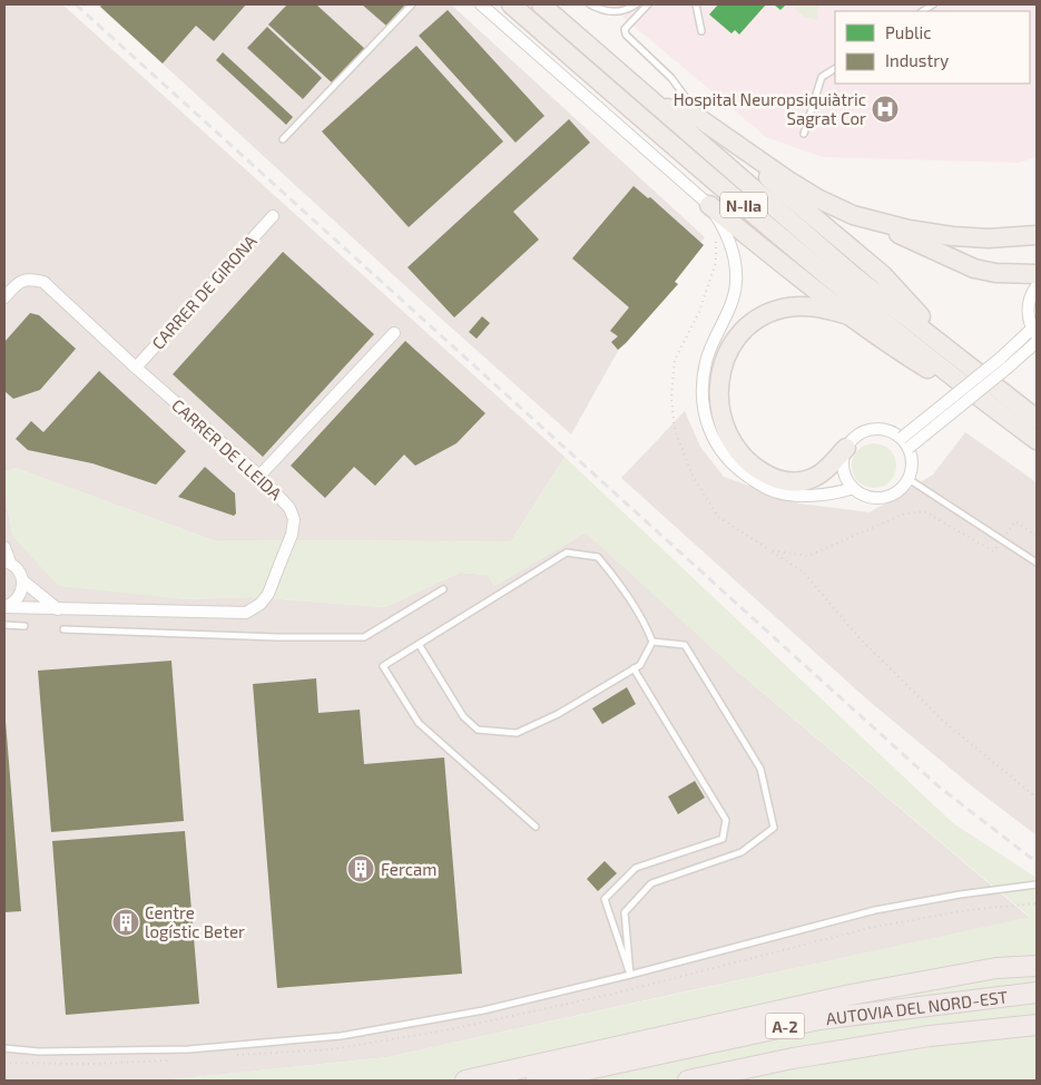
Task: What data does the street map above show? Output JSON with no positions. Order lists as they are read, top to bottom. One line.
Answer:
{"streets":{"highway":["N-IIa","AUTOVIA DEL NORD-EST","A-2"],"street":["CARRER DE GIRONA","CARRER DE LLEIDA"]},"crossings":[["CARRER DE GIRONA","CARRER DE LLEIDA"]],"places":{"hospital":["Hospital Neuropsiquiàtric Sagrat Cor"],"building":["Fercam","Centre logístic Beter"]},"legend":["Public","Industry"]}
